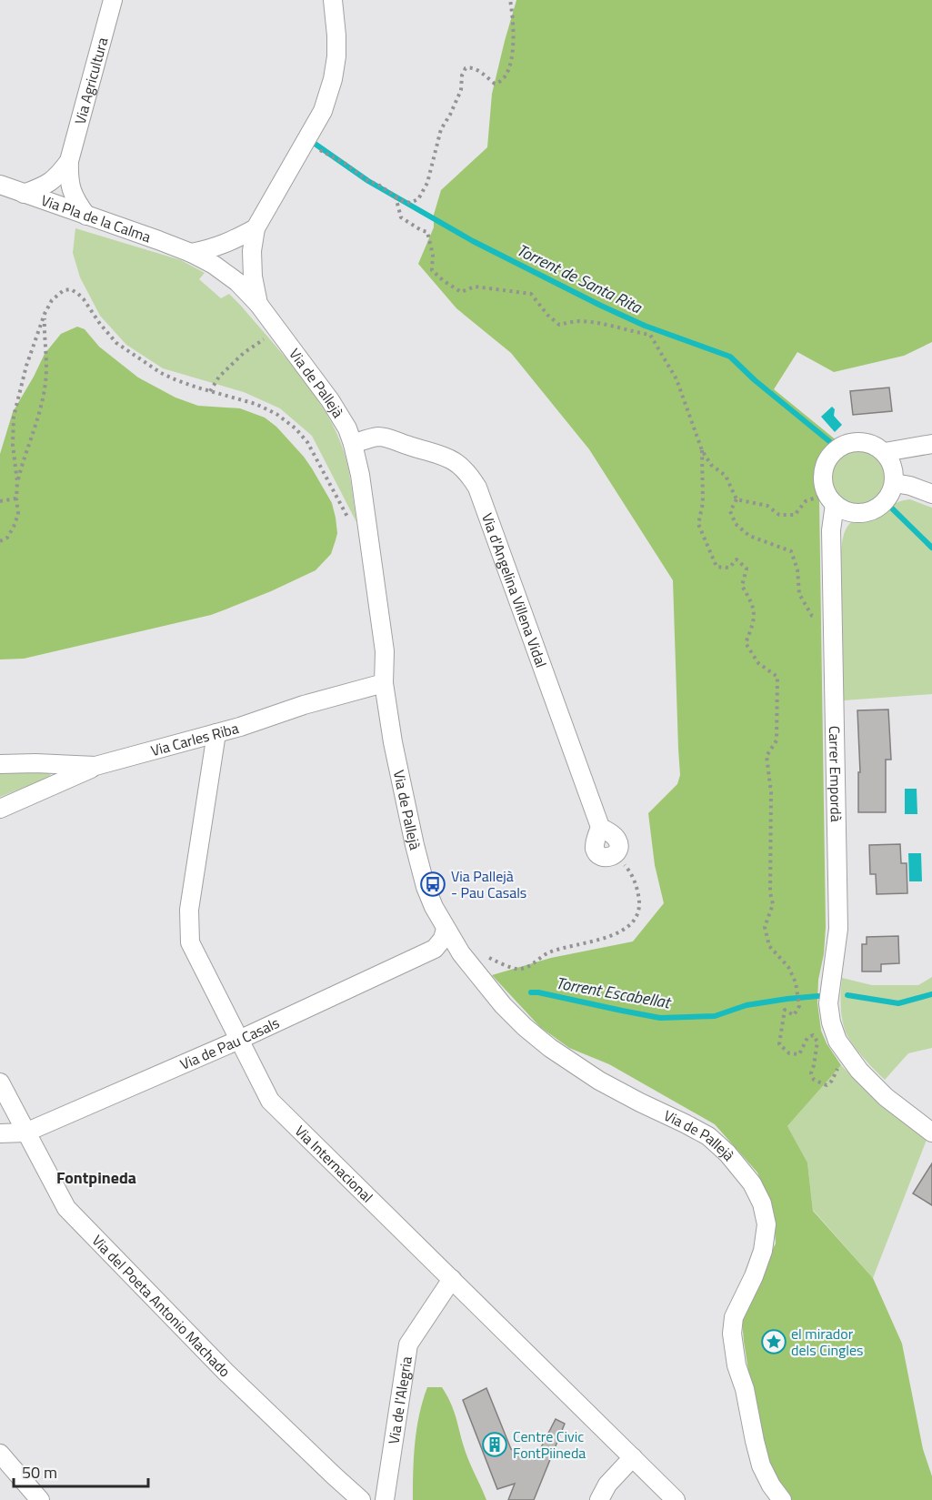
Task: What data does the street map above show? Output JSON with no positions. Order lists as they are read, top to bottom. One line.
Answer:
{"streets":{"street":["Via Agricultura","Via Pla de la Calma","Via de Pallejà","Via d'Angelina Villena Vidal","Via Carles Riba","Carrer Empordà","Via de Pau Casals","Via Internacional","Via del Poeta Antonio Machado","Via de l'Alegria"]},"crossings":[["Via Agricultura","Via Pla de la Calma"],["Via Pla de la Calma","Via de Pallejà"],["Via de Pallejà","Via d'Angelina Villena Vidal"],["Via de Pallejà","Via Carles Riba"],["Via de Pallejà","Via de Pau Casals"],["Via Carles Riba","Via Internacional"],["Via de Pau Casals","Via Internacional"],["Via de Pau Casals","Via del Poeta Antonio Machado"],["Via Internacional","Via de l'Alegria"]],"districts":["Fontpineda"],"water":["Torrent de Santa Rita","Torrent Escabellat"],"places":{"bus stop":["Via Pallejà - Pau Casals"],"place":["el mirador dels Cingles"],"building":["Centre Civic FontPiineda"]},"scale_bar":"50 m"}
